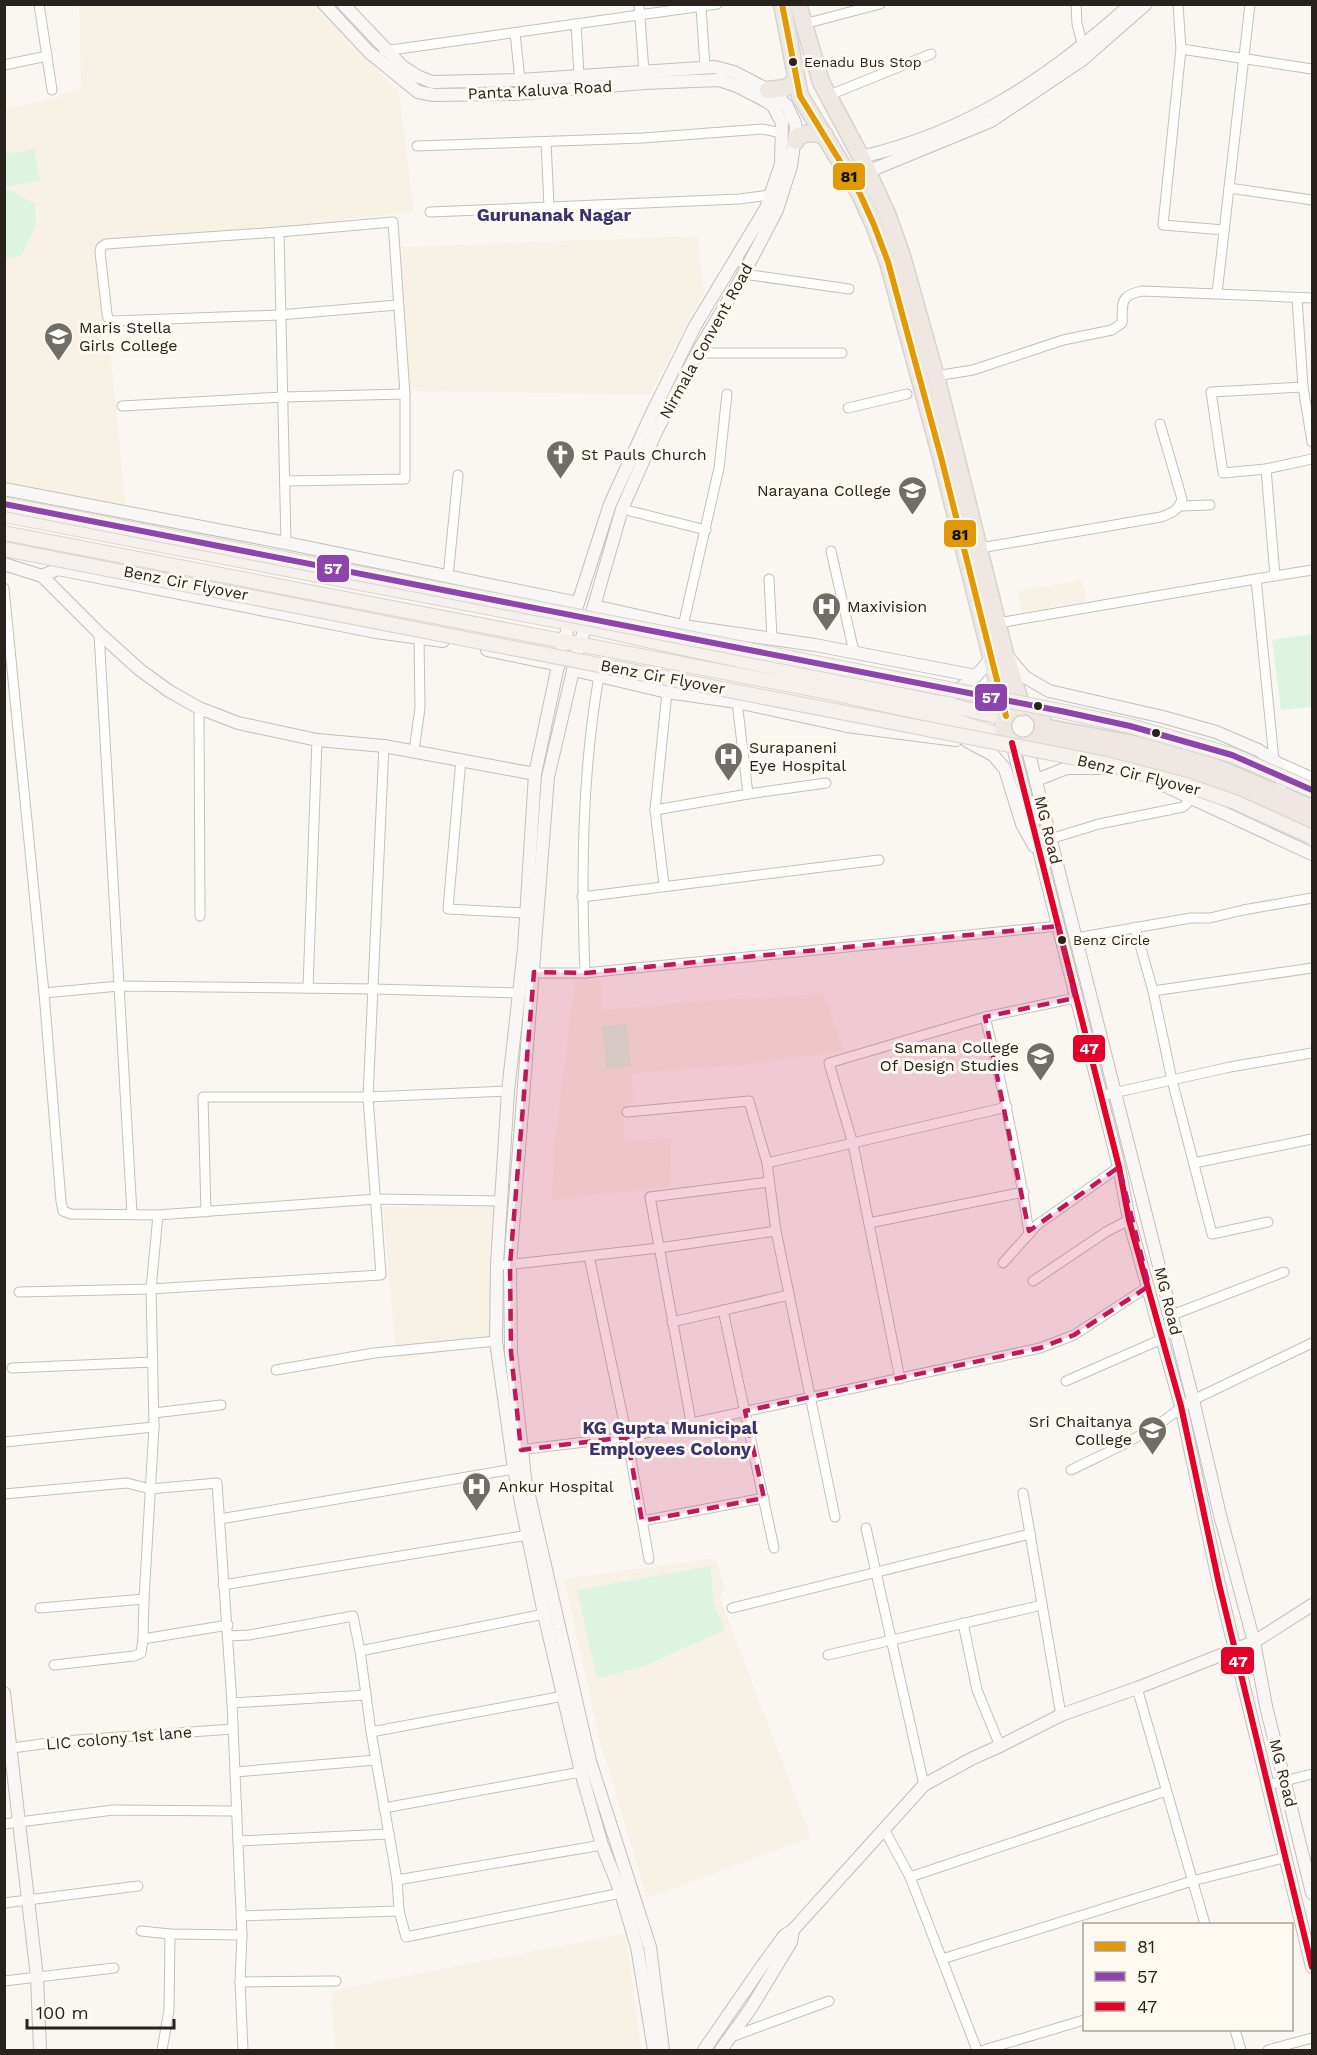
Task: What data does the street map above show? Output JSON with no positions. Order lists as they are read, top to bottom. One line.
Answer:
{"streets":{"main road":["Benz Cir Flyover"],"street":["Panta Kaluva Road","Nirmala Convent Road","MG Road","LIC colony 1st lane"]},"crossings":[["Panta Kaluva Road","Nirmala Convent Road"]],"districts":["Gurunanak Nagar","KG Gupta Municipal Employees Colony"],"places":{"other":["Eenadu Bus Stop","Benz Circle"],"school or university":["Maris Stella Girls College","Narayana College","Samana College Of Design Studies","Sri Chaitanya College"],"church":["St Pauls Church"],"hospital":["Maxivision","Surapaneni Eye Hospital","Ankur Hospital"]},"lines":["transit line 81","transit line 57","transit line 47"],"legend":["81","57","47"],"scale_bar":"100 m"}
